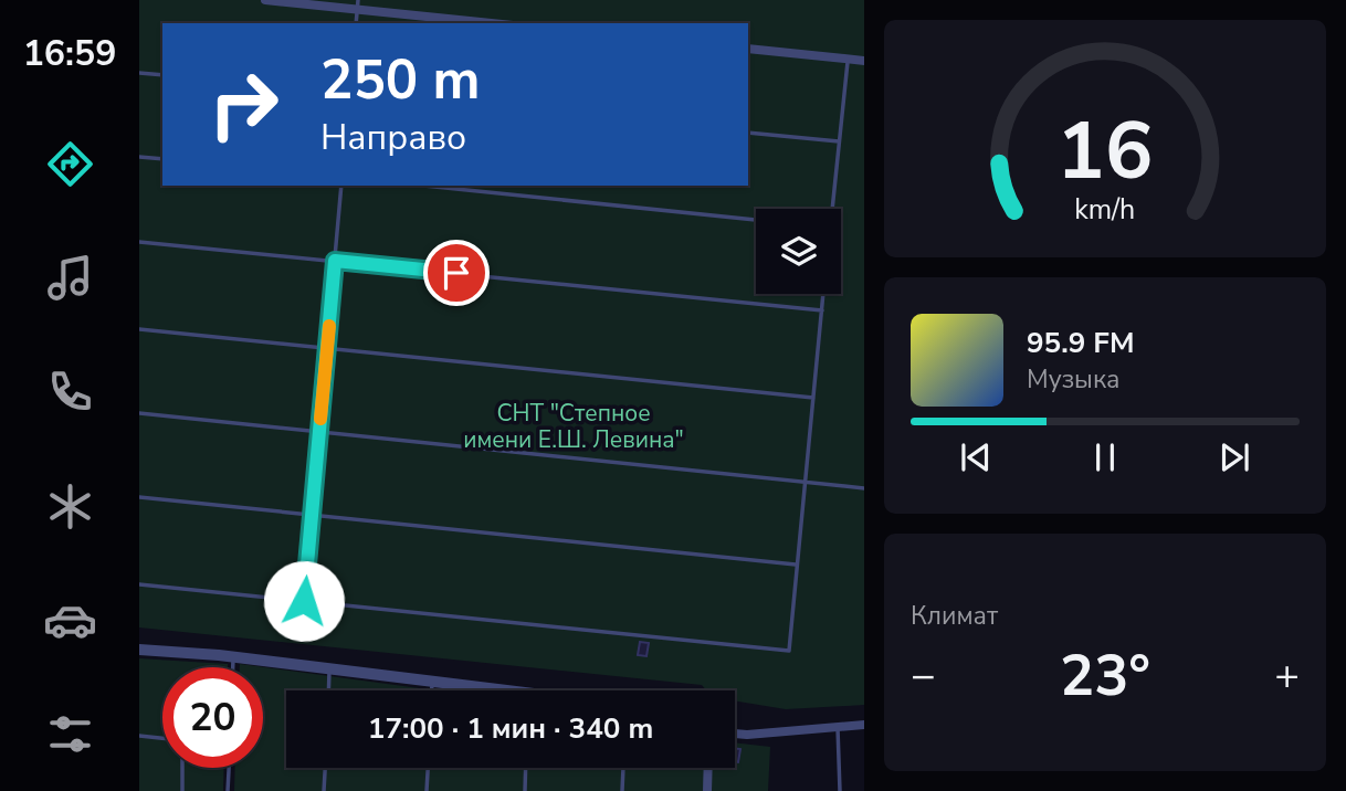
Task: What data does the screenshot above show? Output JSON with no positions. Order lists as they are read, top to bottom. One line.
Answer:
{"parks":["СНТ \"Степное имени Е.Ш. Левина\""],"page":{"tabs":"16:59","turn":["250 m","Направо"],"song":["95.9 FM","Музыка"],"tile":"Климат","heat":["−","23°","+"],"limit":"20","trip":"17:00 · 1 мин · 340 m","gauge":["16","km/h"]}}
